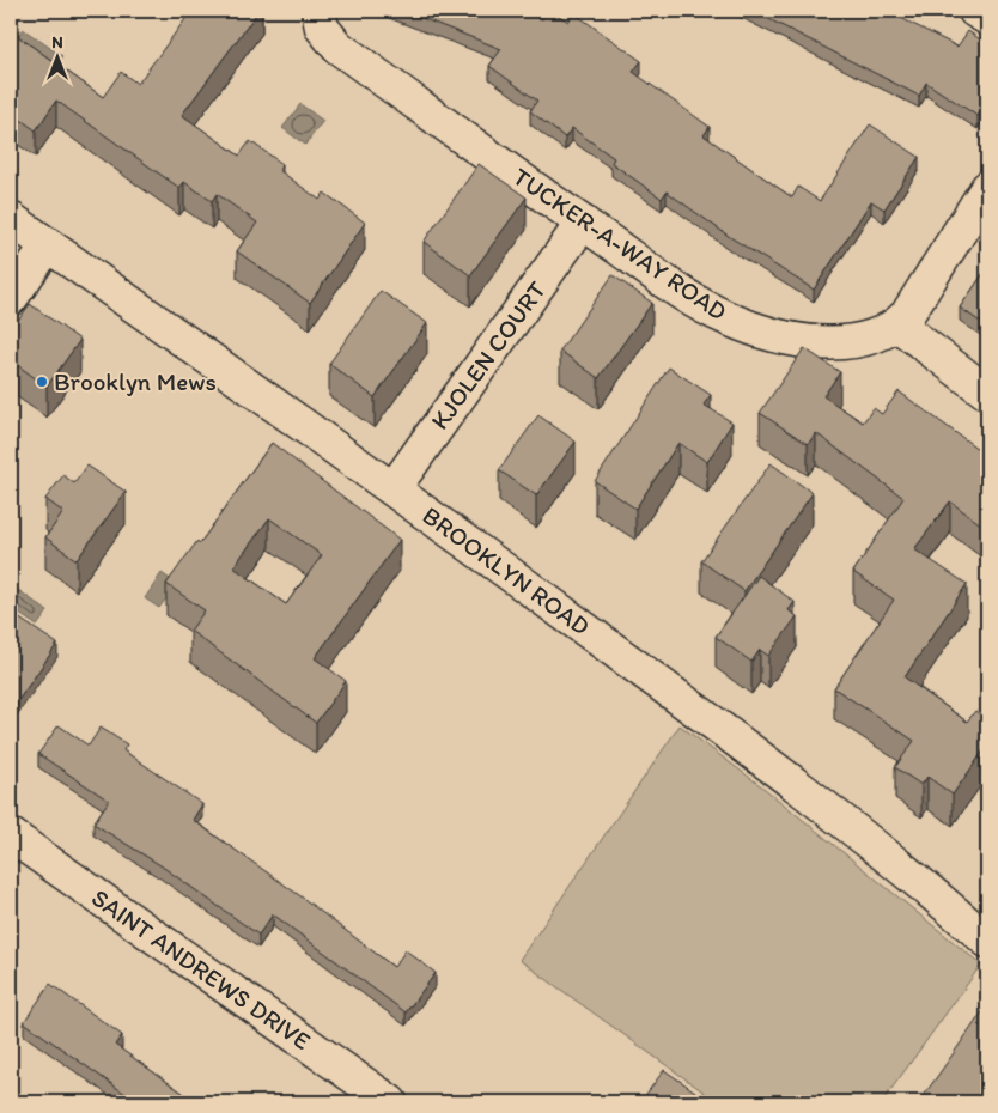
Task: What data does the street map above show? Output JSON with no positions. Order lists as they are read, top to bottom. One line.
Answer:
{"streets":{"street":["TUCKER-A-WAY ROAD","KJOLEN COURT","BROOKLYN ROAD","SAINT ANDREWS DRIVE"]},"crossings":[["TUCKER-A-WAY ROAD","KJOLEN COURT"],["KJOLEN COURT","BROOKLYN ROAD"]],"places":["Brooklyn Mews"],"north":"top"}
